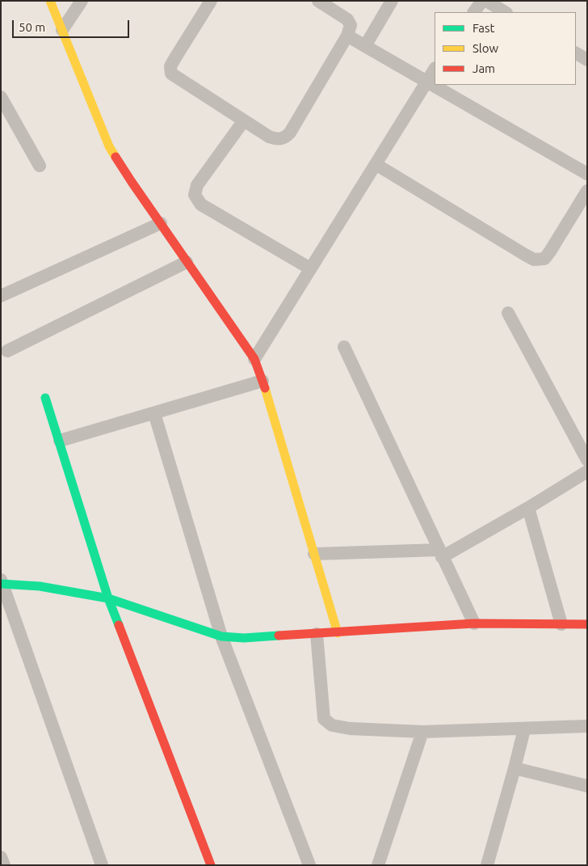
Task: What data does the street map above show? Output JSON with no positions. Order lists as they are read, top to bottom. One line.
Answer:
{"legend":["Fast","Slow","Jam"],"scale_bar":"50 m"}
